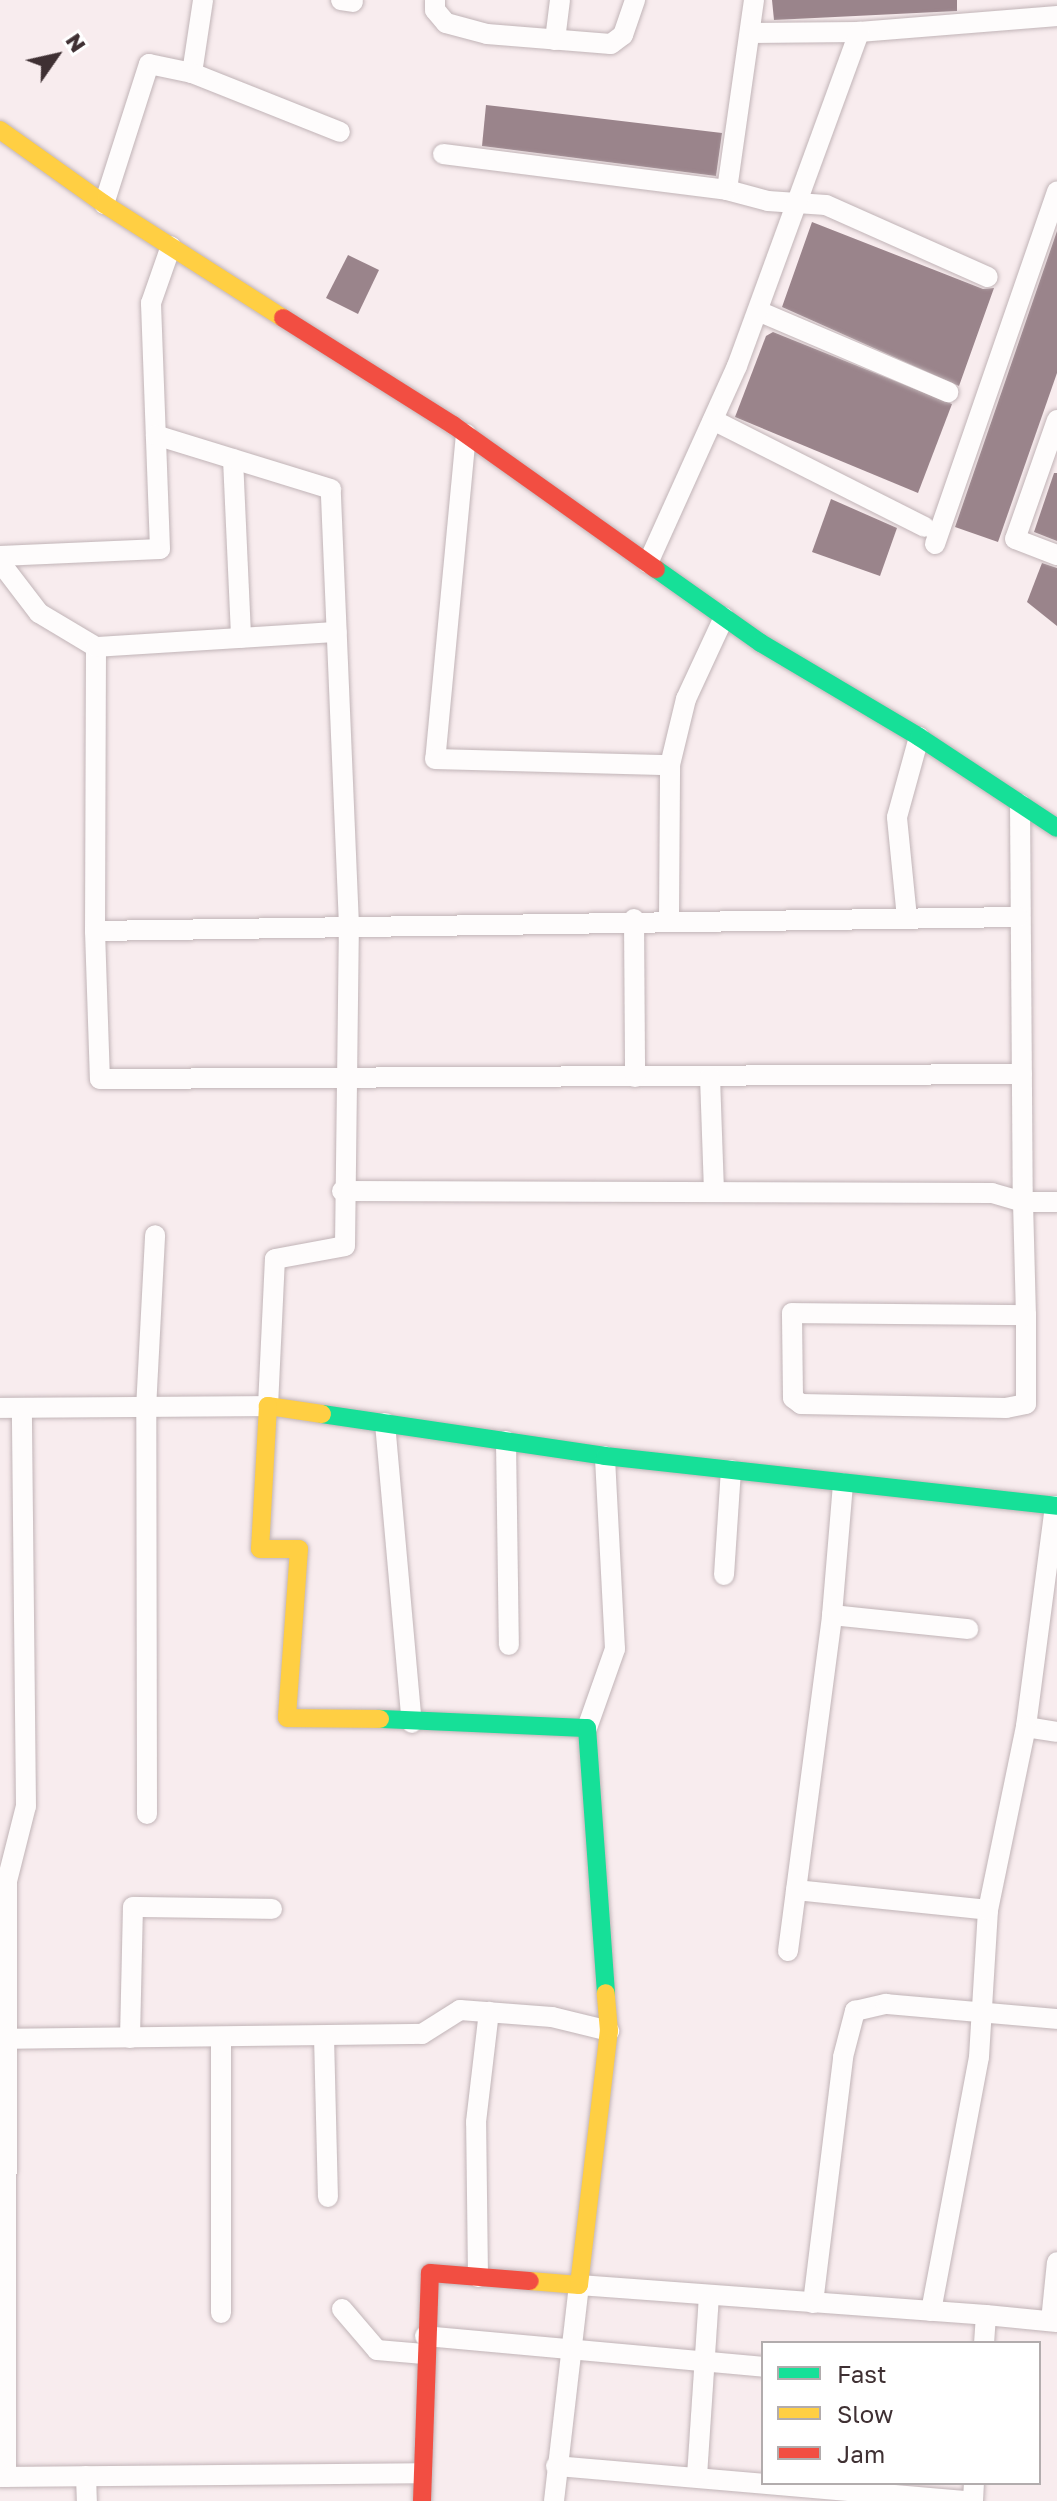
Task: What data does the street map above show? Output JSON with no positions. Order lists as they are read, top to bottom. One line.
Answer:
{"legend":["Fast","Slow","Jam"],"north":"top right"}
